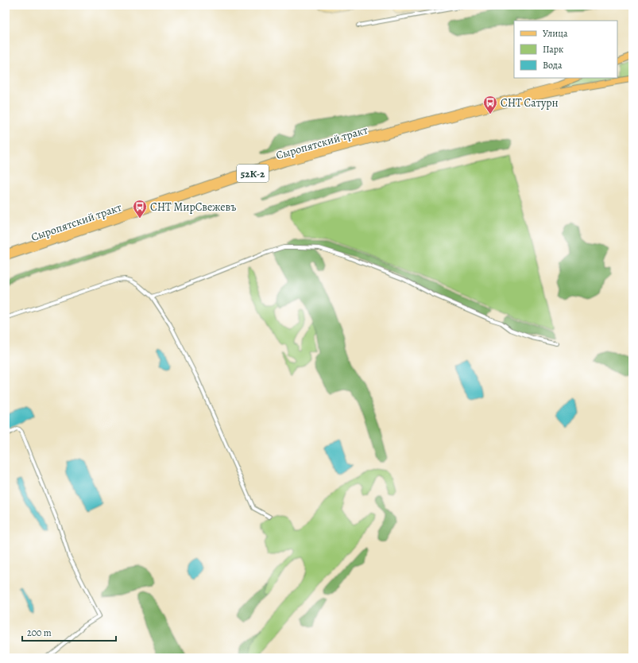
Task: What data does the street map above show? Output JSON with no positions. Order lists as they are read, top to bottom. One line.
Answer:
{"streets":{"main road":["Сыропятский тракт","52К-2"]},"places":{"bus stop":["СНТ Сатурн","СНТ МирСвежевъ"]},"legend":["Улица","Парк","Вода"],"scale_bar":"200 m"}
